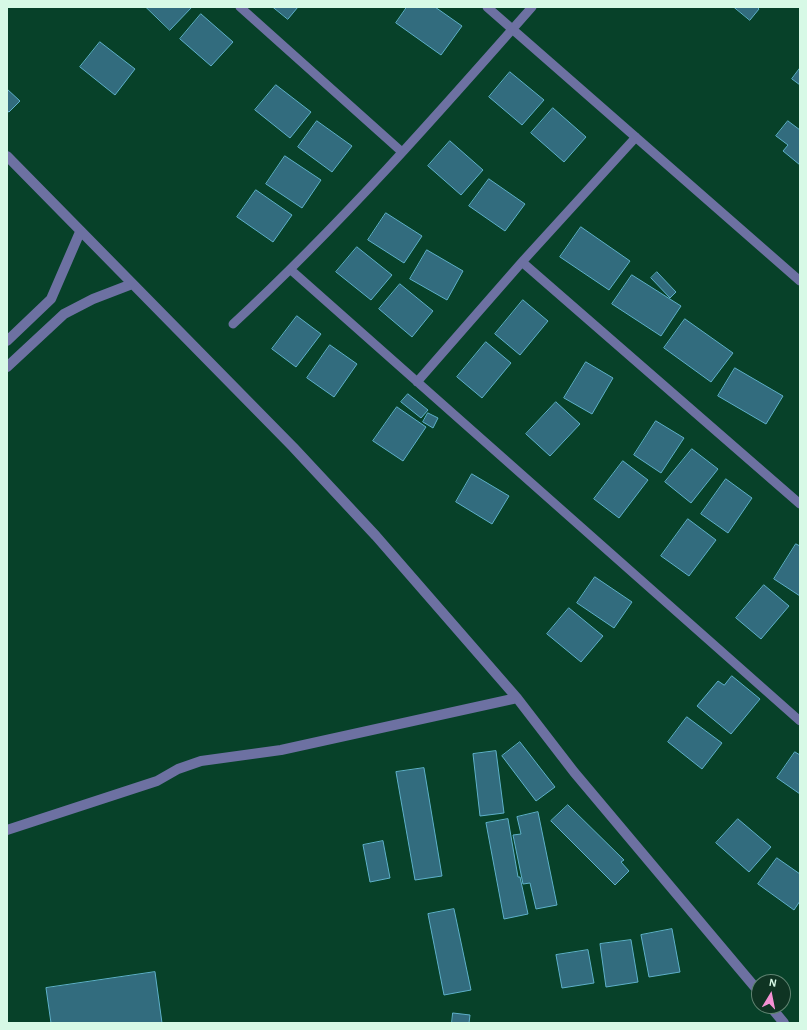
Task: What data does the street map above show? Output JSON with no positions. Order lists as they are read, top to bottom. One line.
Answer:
{"north":"top"}
